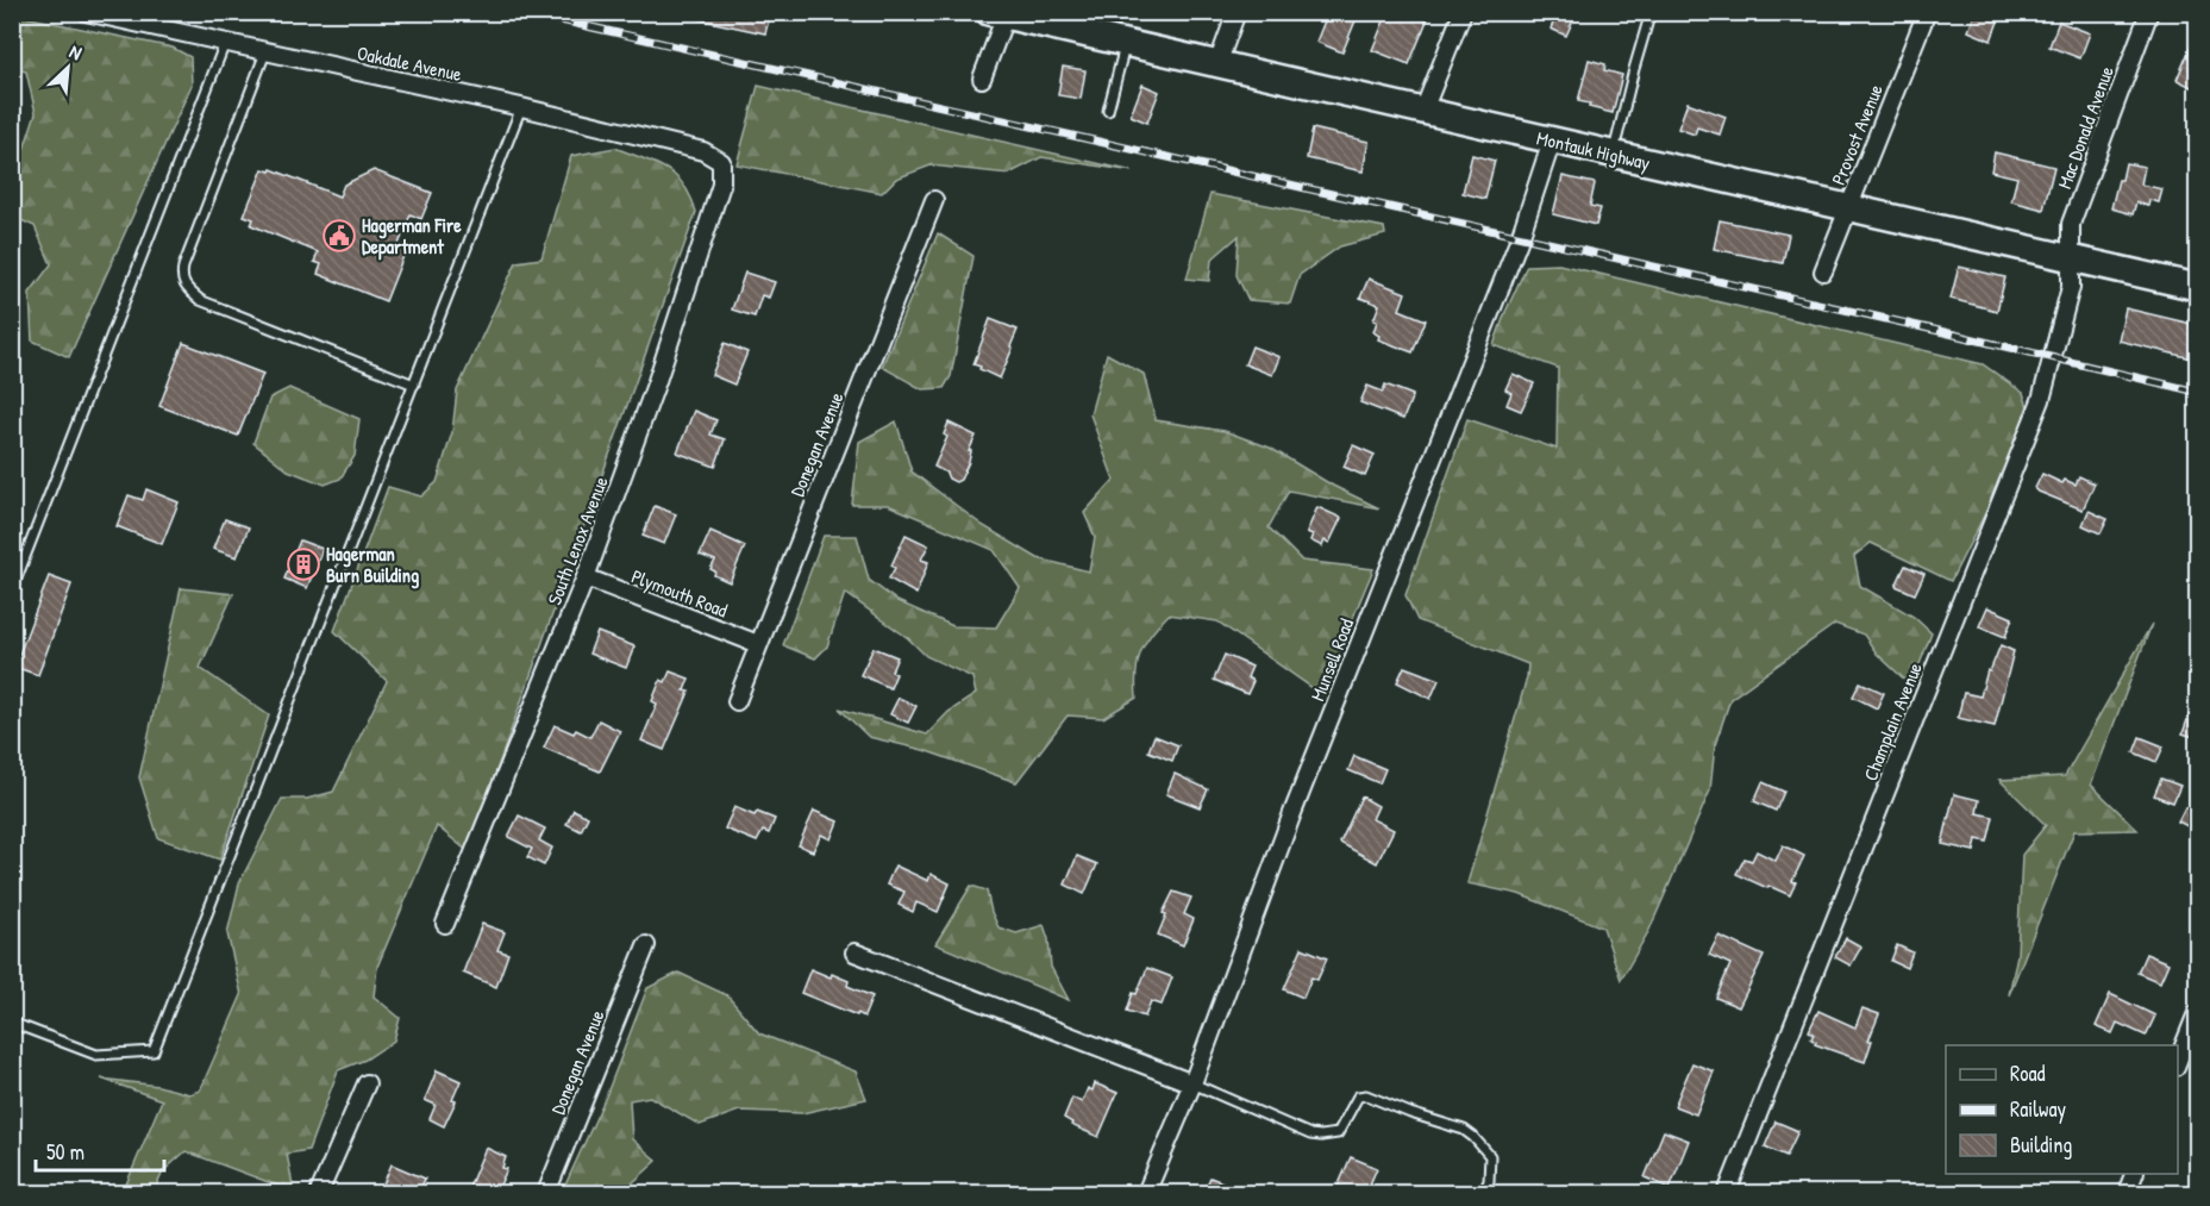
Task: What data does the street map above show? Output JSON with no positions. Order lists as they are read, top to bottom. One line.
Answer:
{"streets":{"main road":["Montauk Highway"],"street":["Oakdale Avenue","Mac Donald Avenue","Provost Avenue","Donegan Avenue","South Lenox Avenue","Plymouth Road","Munsell Road","Champlain Avenue"]},"crossings":[["Oakdale Avenue","South Lenox Avenue"],["Mac Donald Avenue","Montauk Highway"],["Mac Donald Avenue","Champlain Avenue"],["Provost Avenue","Montauk Highway"],["Montauk Highway","Munsell Road"],["Montauk Highway","Champlain Avenue"],["Donegan Avenue","Plymouth Road"],["South Lenox Avenue","Plymouth Road"]],"places":{"public building":["Hagerman Fire Department"],"building":["Hagerman Burn Building"]},"legend":["Road","Railway","Building"],"scale_bar":"50 m","north":"top right"}
